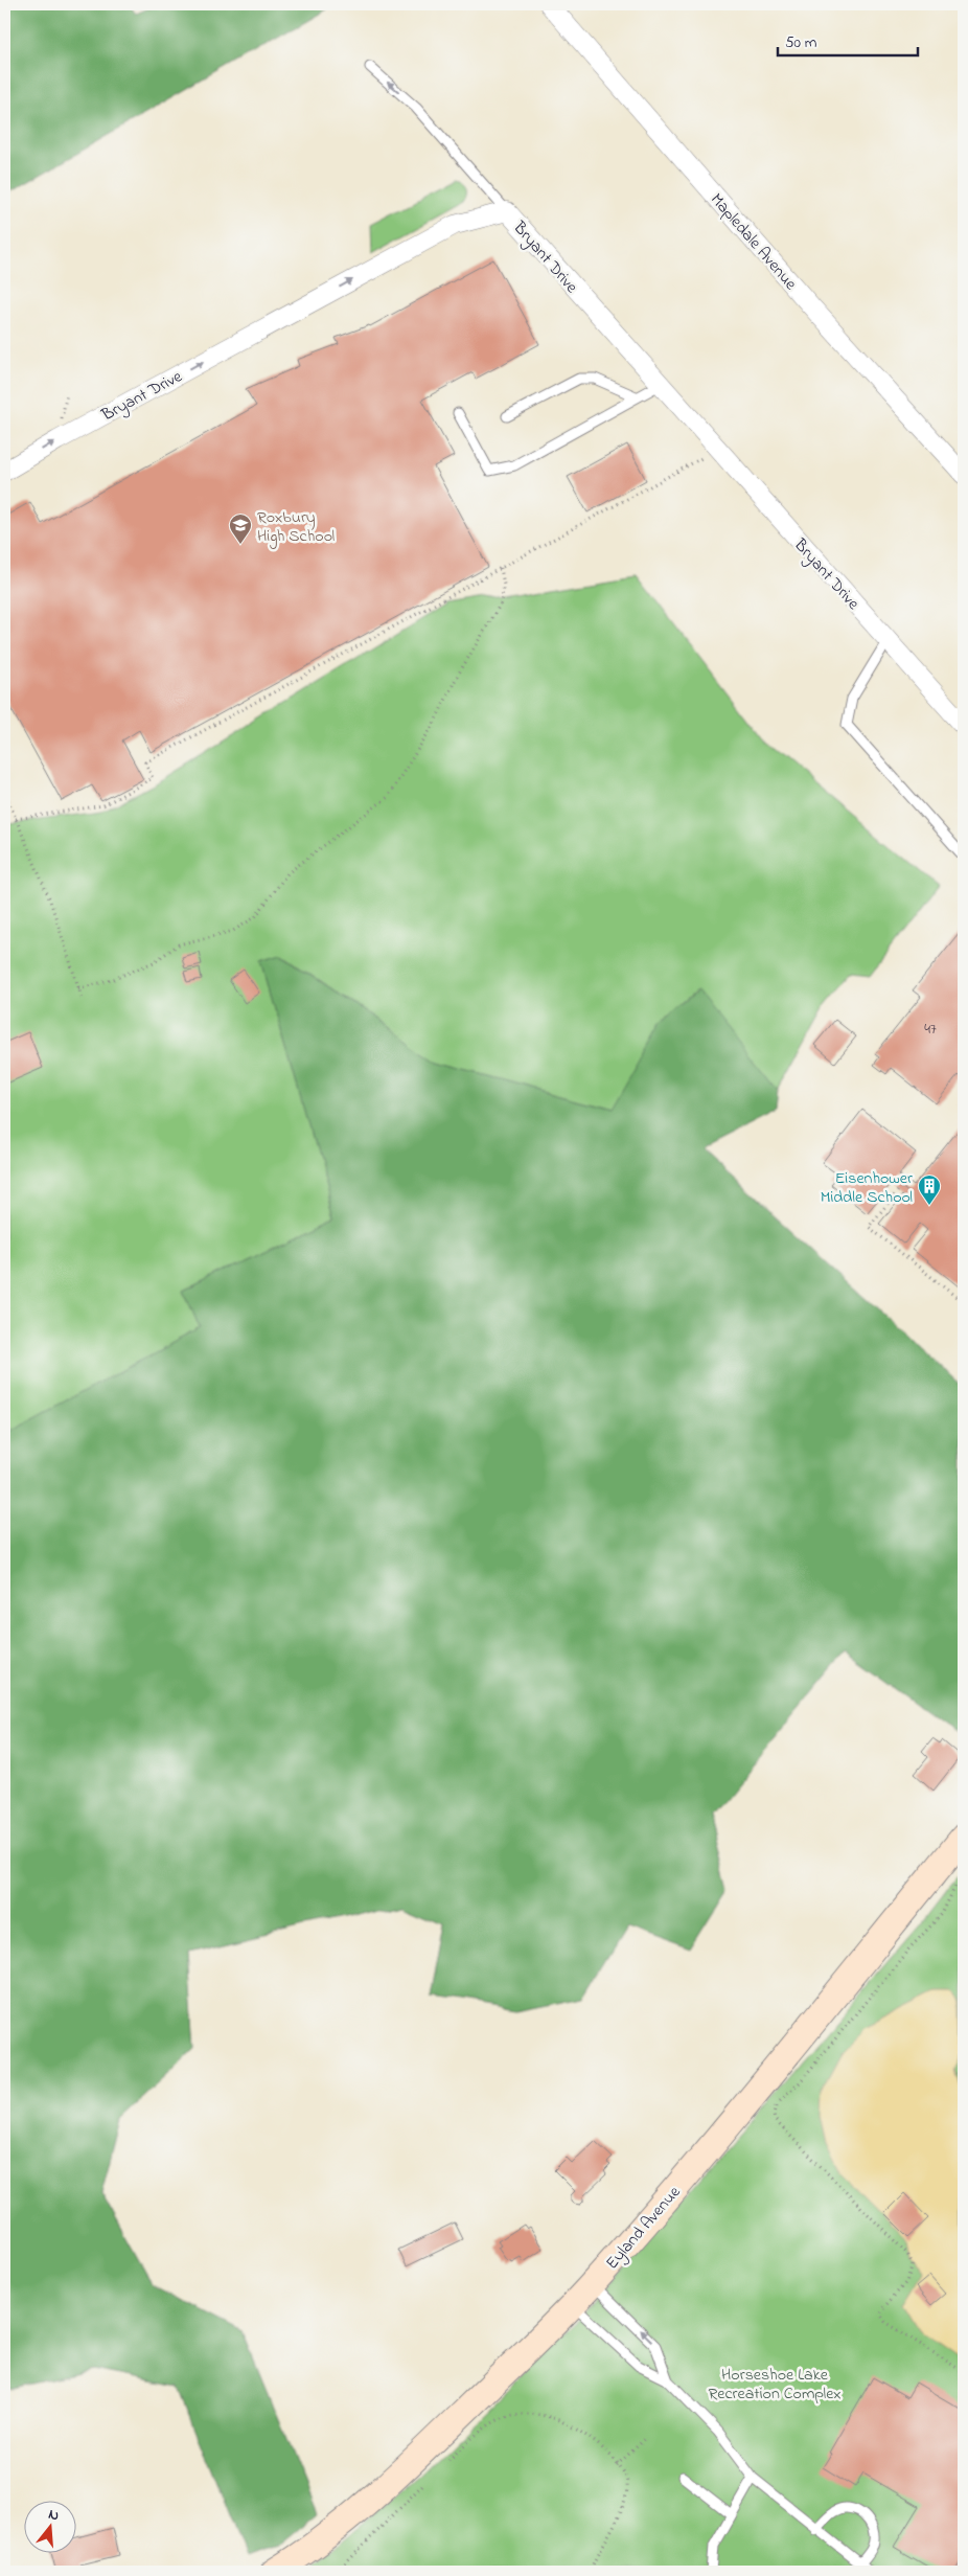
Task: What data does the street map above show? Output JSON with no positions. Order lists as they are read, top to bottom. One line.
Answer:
{"streets":{"street":["Mapledale Avenue","Bryant Drive","Eyland Avenue"]},"one_way":["Bryant Drive"],"parks":["Horseshoe Lake Recreation Complex"],"places":{"school or university":["Roxbury High School"],"building":["Eisenhower Middle School"]},"house_numbers":["47"],"scale_bar":"50 m","north":"top"}
